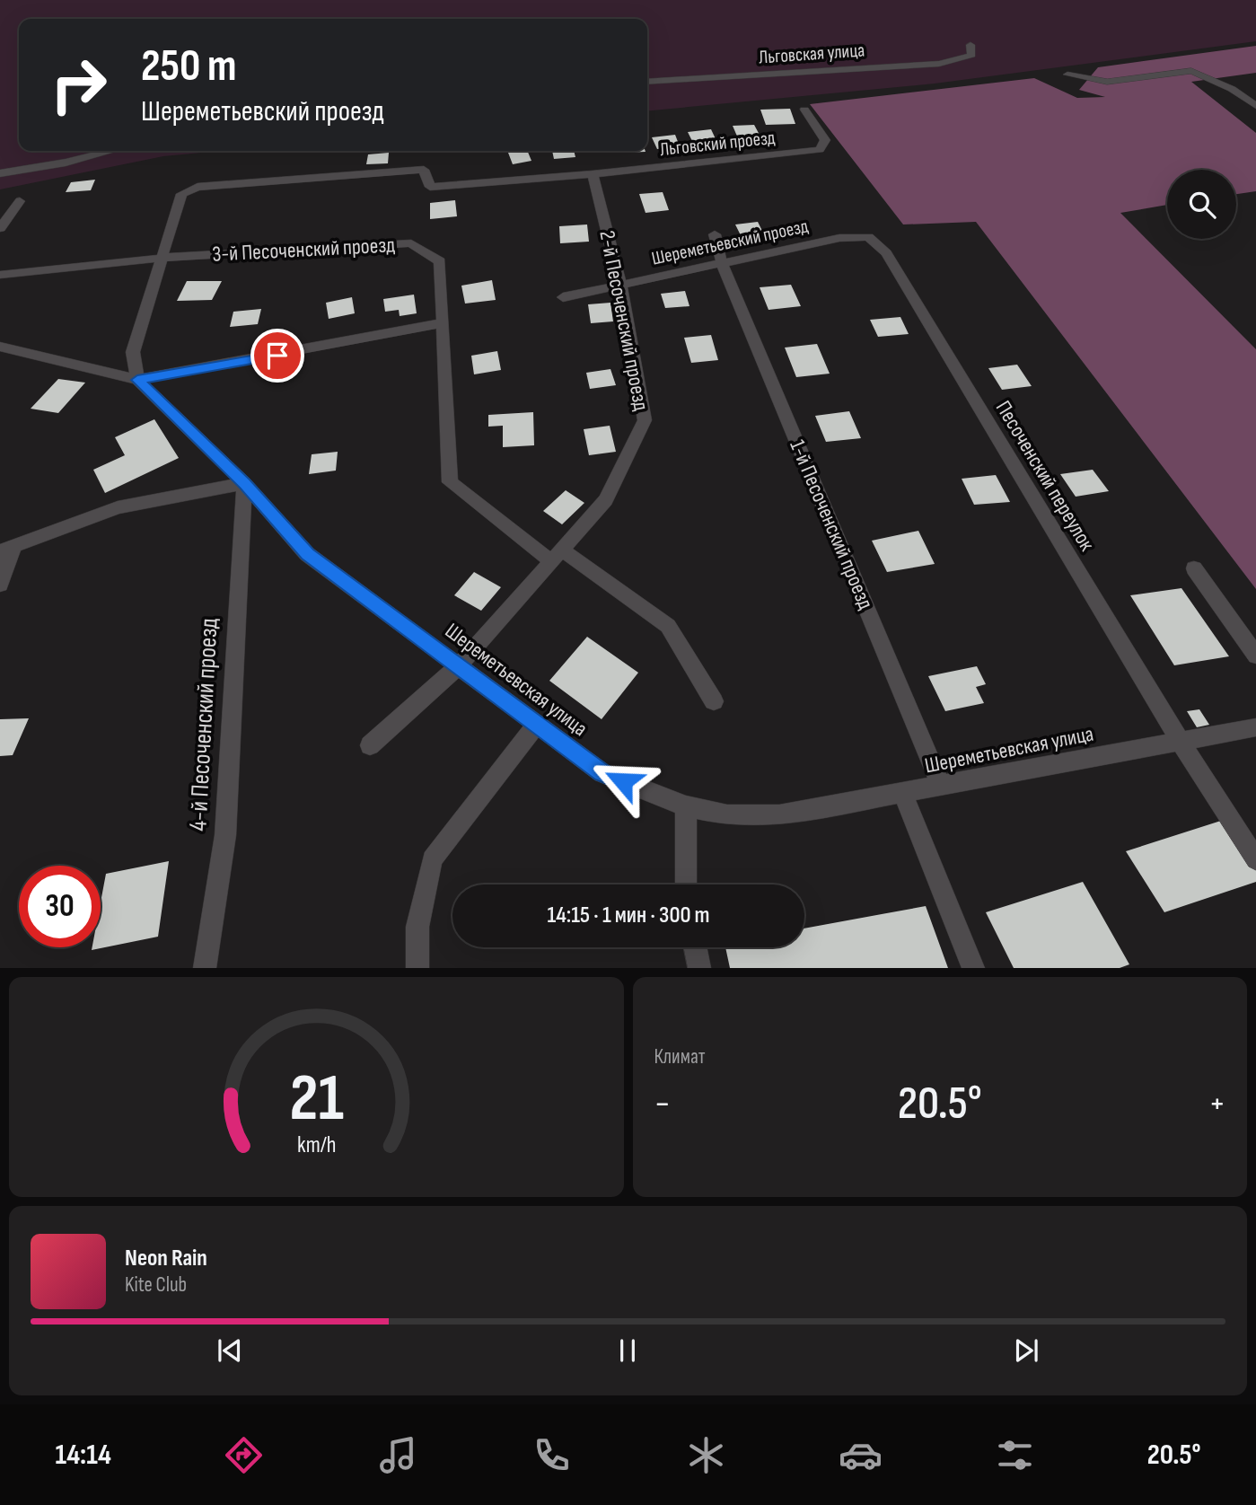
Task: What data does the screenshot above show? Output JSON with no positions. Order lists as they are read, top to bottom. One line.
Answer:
{"streets":{"street":["Льговская улица","Льговский проезд","Шереметьевский проезд","3-й Песоченский проезд","2-й Песоченский проезд","Песоченский переулок","1-й Песоченский проезд","Шереметьевская улица","4-й Песоченский проезд"]},"crossings":[["Льговский проезд","3-й Песоченский проезд"],["Льговский проезд","2-й Песоченский проезд"],["Шереметьевский проезд","2-й Песоченский проезд"],["Шереметьевский проезд","Песоченский переулок"],["Шереметьевский проезд","1-й Песоченский проезд"],["3-й Песоченский проезд","2-й Песоченский проезд"],["2-й Песоченский проезд","Шереметьевская улица"],["Песоченский переулок","Шереметьевская улица"],["1-й Песоченский проезд","Шереметьевская улица"],["Шереметьевская улица","4-й Песоченский проезд"]],"page":{"turn":["250 m","Шереметьевский проезд"],"limit":"30","trip":"14:15 · 1 мин · 300 m","tile":"Климат","heat":["−","20.5°","+"],"song":["Neon Rain","Kite Club"],"tabs":["14:14","20.5°"],"gauge":["21","km/h"]}}
